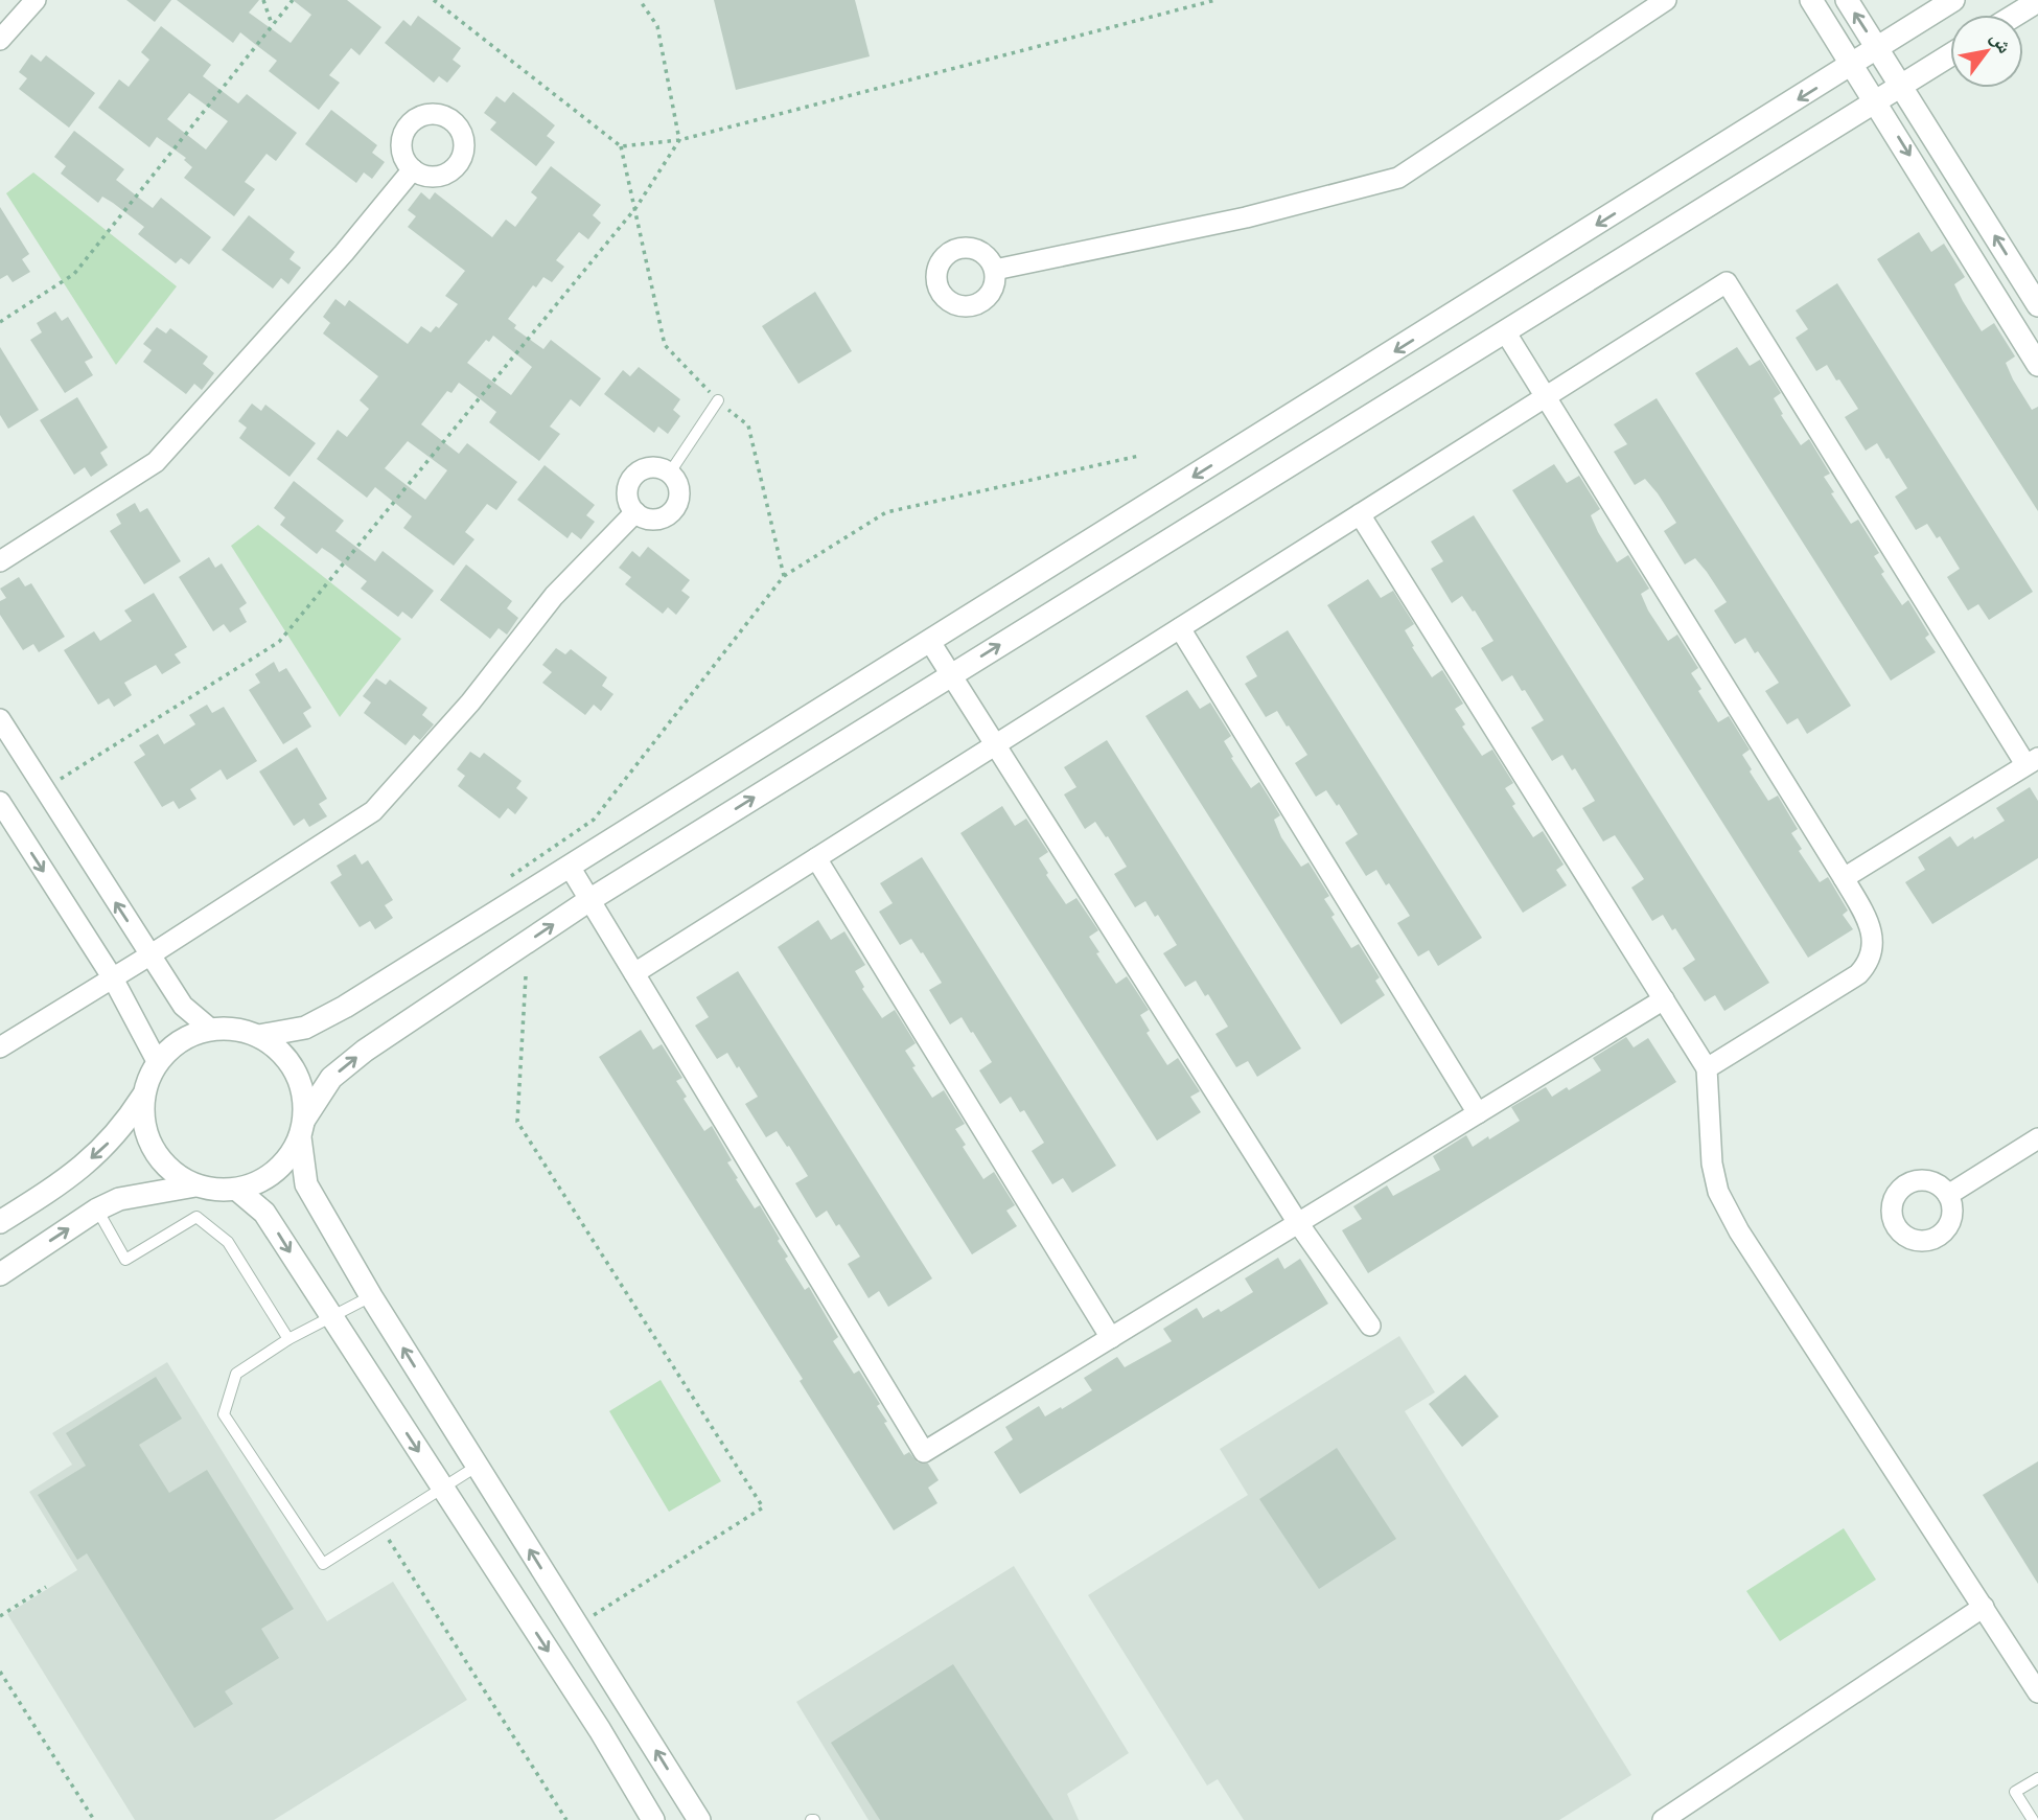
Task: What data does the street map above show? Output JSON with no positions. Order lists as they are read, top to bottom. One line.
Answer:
{"north":"top right"}
